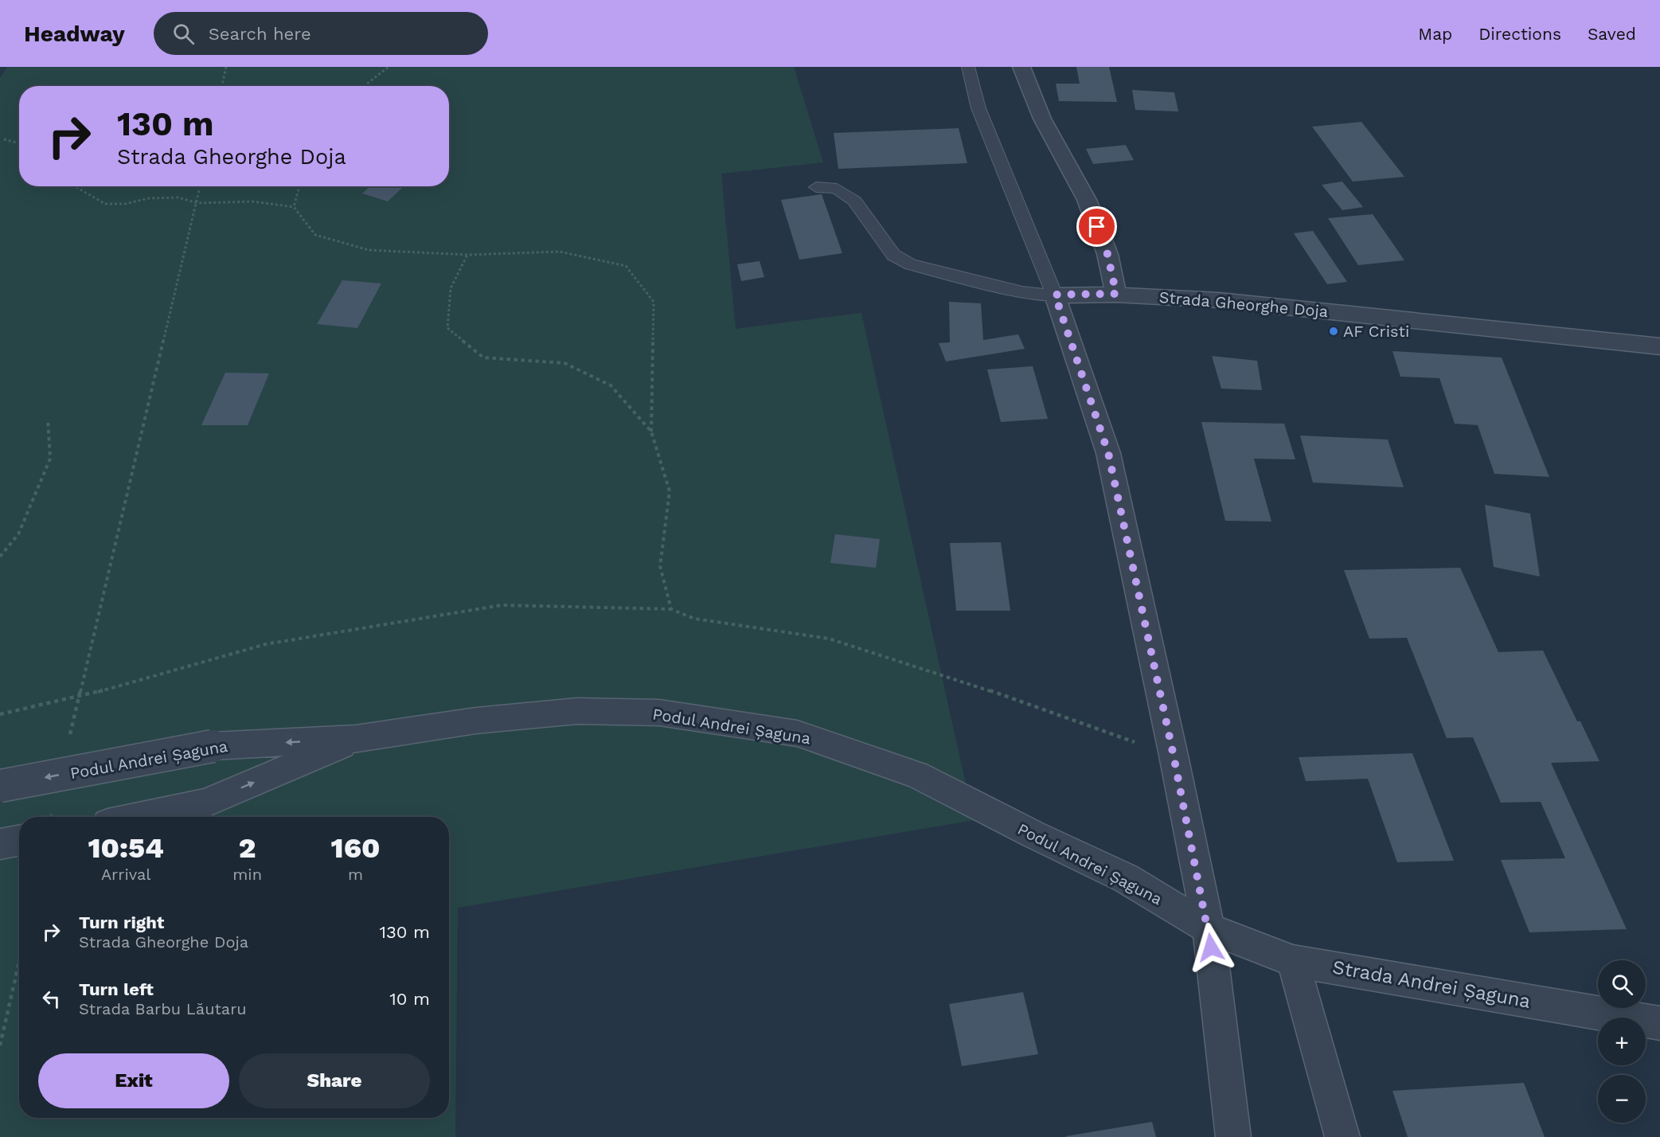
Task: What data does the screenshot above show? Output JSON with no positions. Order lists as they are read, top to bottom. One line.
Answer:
{"streets":{"street":["Strada Gheorghe Doja","Podul Andrei Șaguna","Strada Andrei Șaguna"]},"crossings":[["Podul Andrei Șaguna","Strada Andrei Șaguna"]],"places":["AF Cristi"],"page":{"header":"Headway","search":"Search here","nav":["Map","Directions","Saved"],"turn":["130 m","Strada Gheorghe Doja"],"eta":["10:54","Arrival","2","min","160","m"],"list":[{"name":"Turn right","note":"Strada Gheorghe Doja","value":"130 m"},{"name":"Turn left","note":"Strada Barbu Lăutaru","value":"10 m"}],"map_buttons":["+","−"],"buttons":["Exit","Share"]}}
